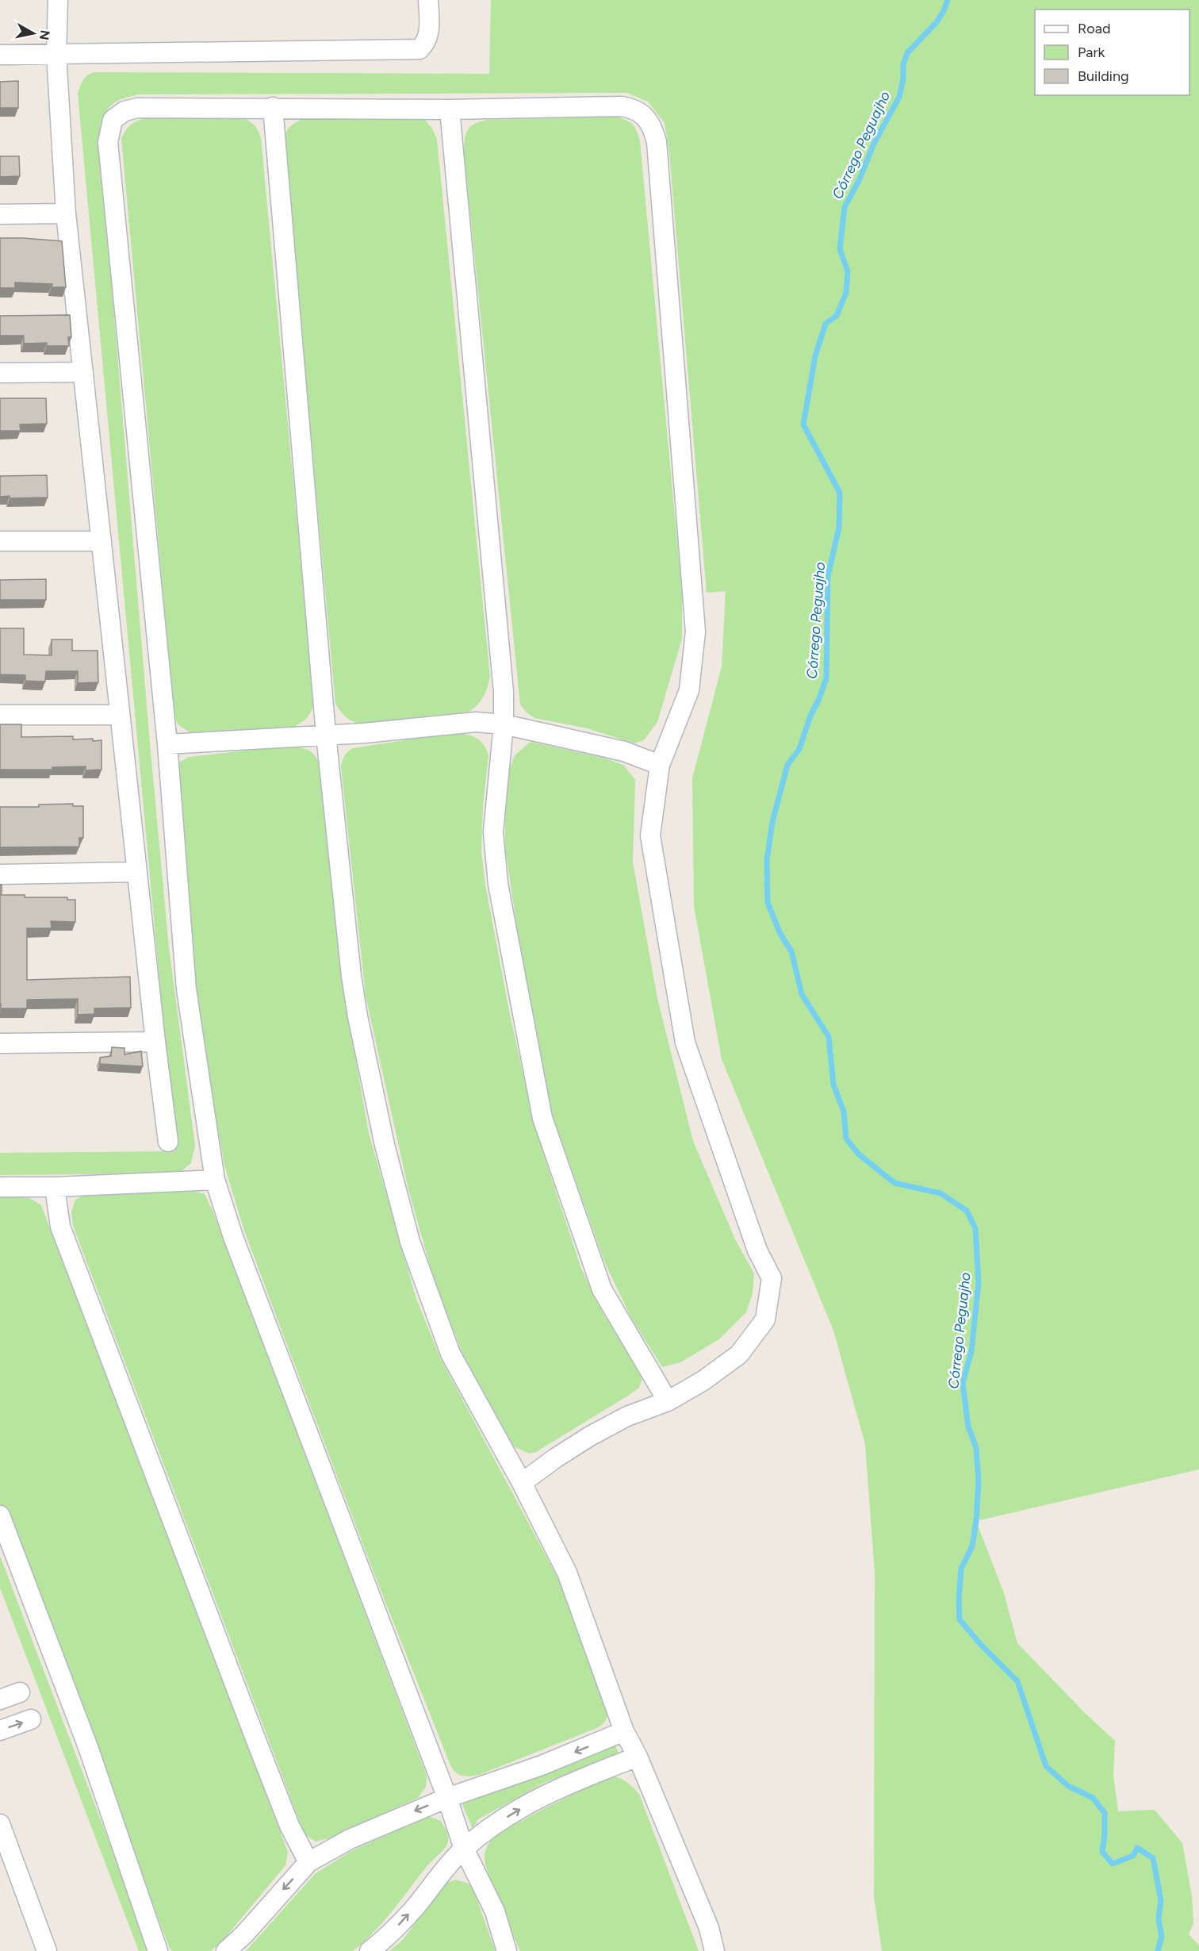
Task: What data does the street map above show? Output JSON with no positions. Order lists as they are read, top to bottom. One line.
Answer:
{"water":["Córrego Peguajho"],"legend":["Road","Park","Building"],"north":"right"}
